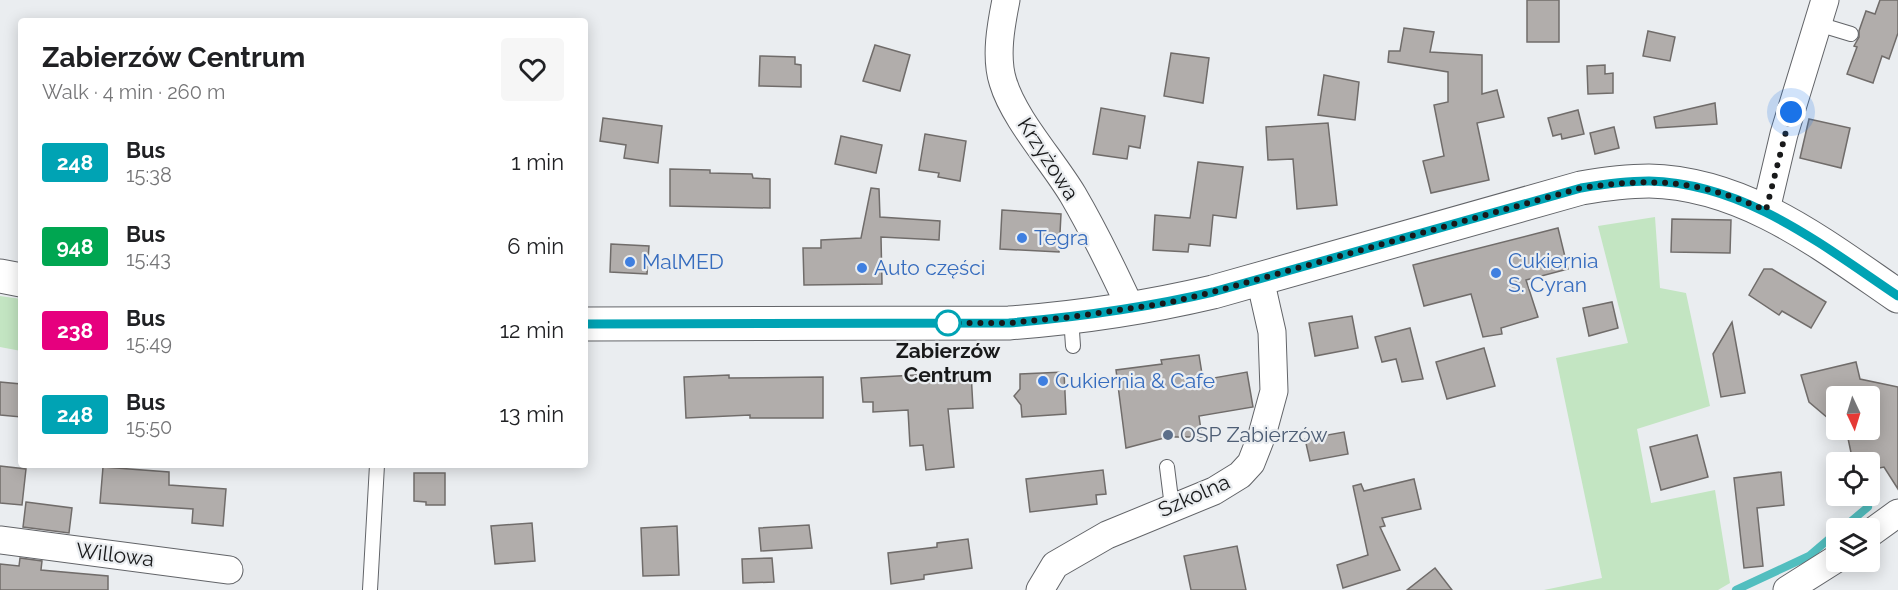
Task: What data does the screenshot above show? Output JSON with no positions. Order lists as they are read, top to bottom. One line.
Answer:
{"streets":{"street":["Krzyżowa","Szkolna","Willowa"]},"places":["Tegra","MalMED","Auto części","Cukiernia S. Cyran","Zabierzów Centrum","Cukiernia & Cafe","OSP Zabierzów"],"lines":["bus line 248"],"north":"bottom","page":{"heading":["Zabierzów Centrum","Walk · 4 min · 260 m"],"list":[{"mark":"248","name":"Bus","note":"15:38","value":"1 min"},{"mark":"948","name":"Bus","note":"15:43","value":"6 min"},{"mark":"238","name":"Bus","note":"15:49","value":"12 min"},{"mark":"248","name":"Bus","note":"15:50","value":"13 min"}]}}
